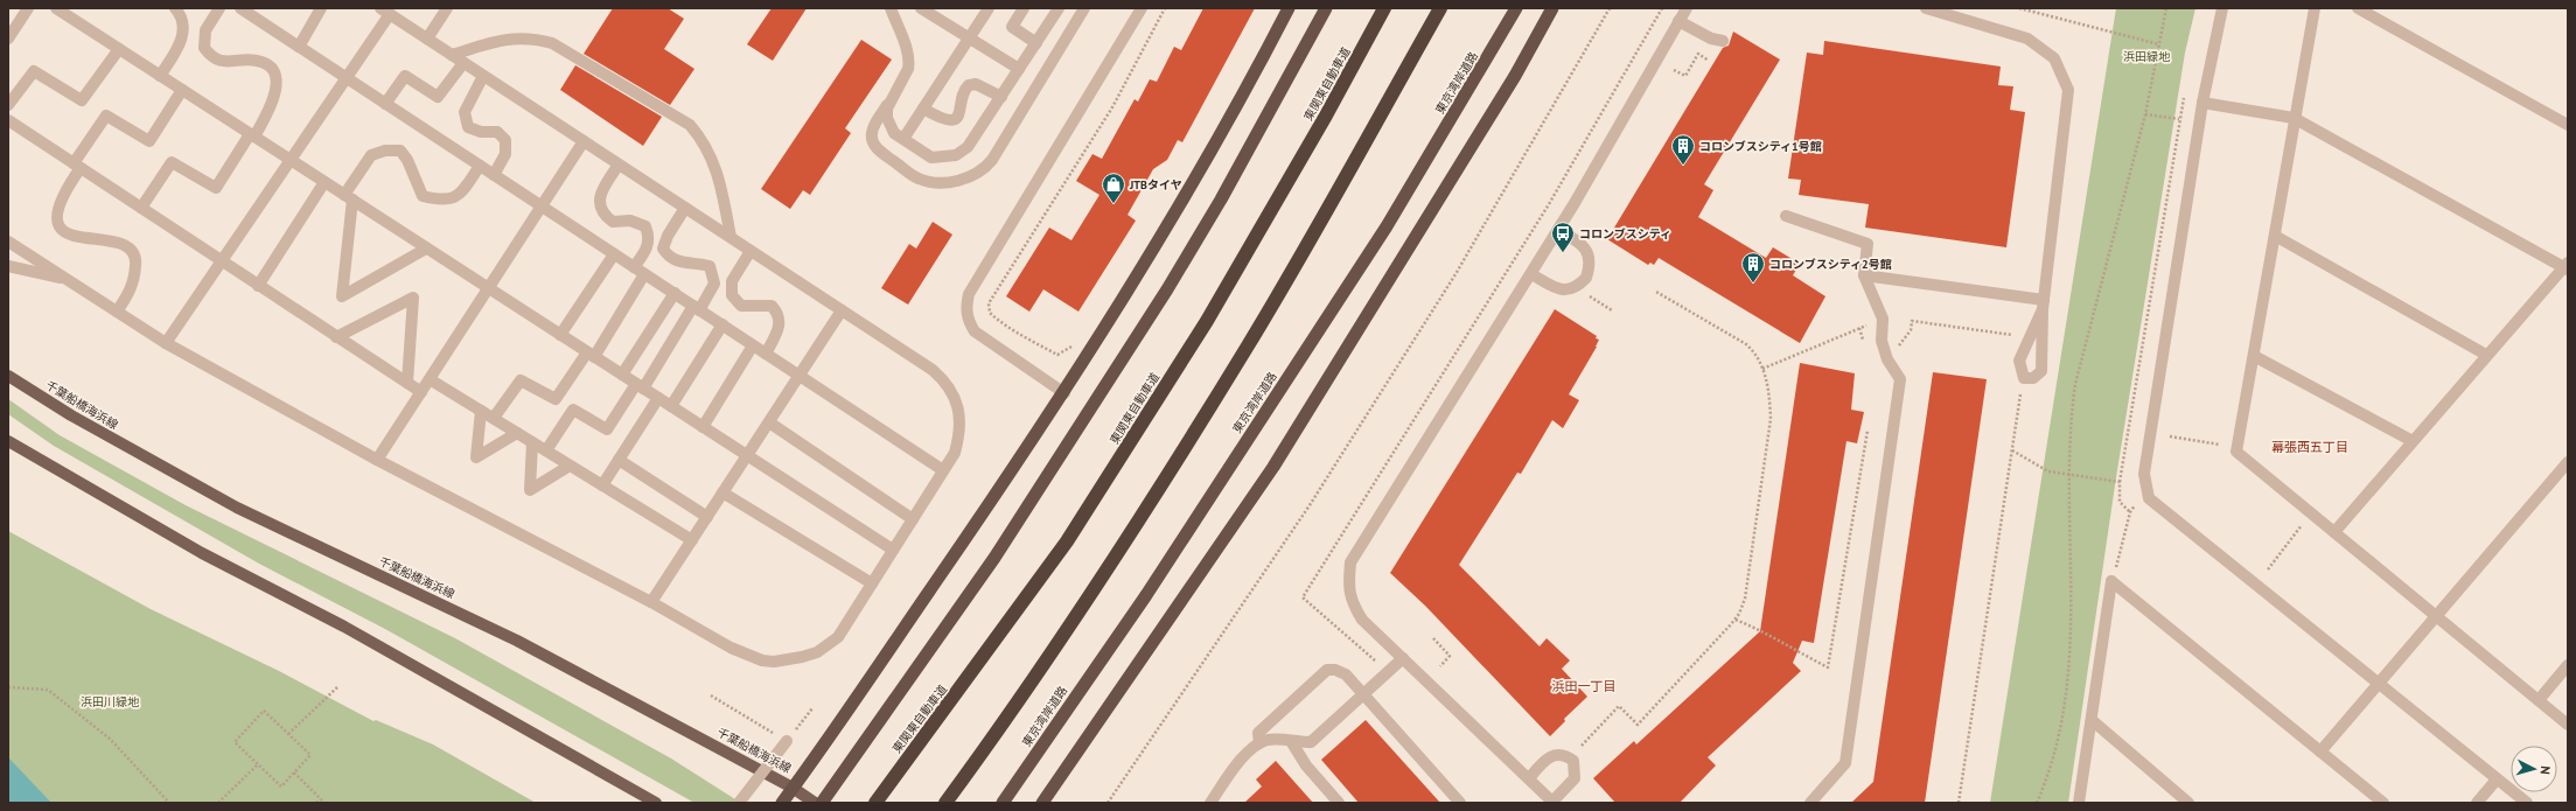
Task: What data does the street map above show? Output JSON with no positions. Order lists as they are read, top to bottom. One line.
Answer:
{"streets":{"highway":["東京湾岸道路","東関東自動車道"],"main road":["千葉船橋海浜線"]},"districts":["幕張西五丁目","浜田一丁目"],"parks":["浜田緑地","浜田川緑地"],"places":{"building":["コロンブスシティ1号館","コロンブスシティ2号館"],"shop":["JTBタイヤ"],"bus stop":["コロンブスシティ"]},"north":"right"}
